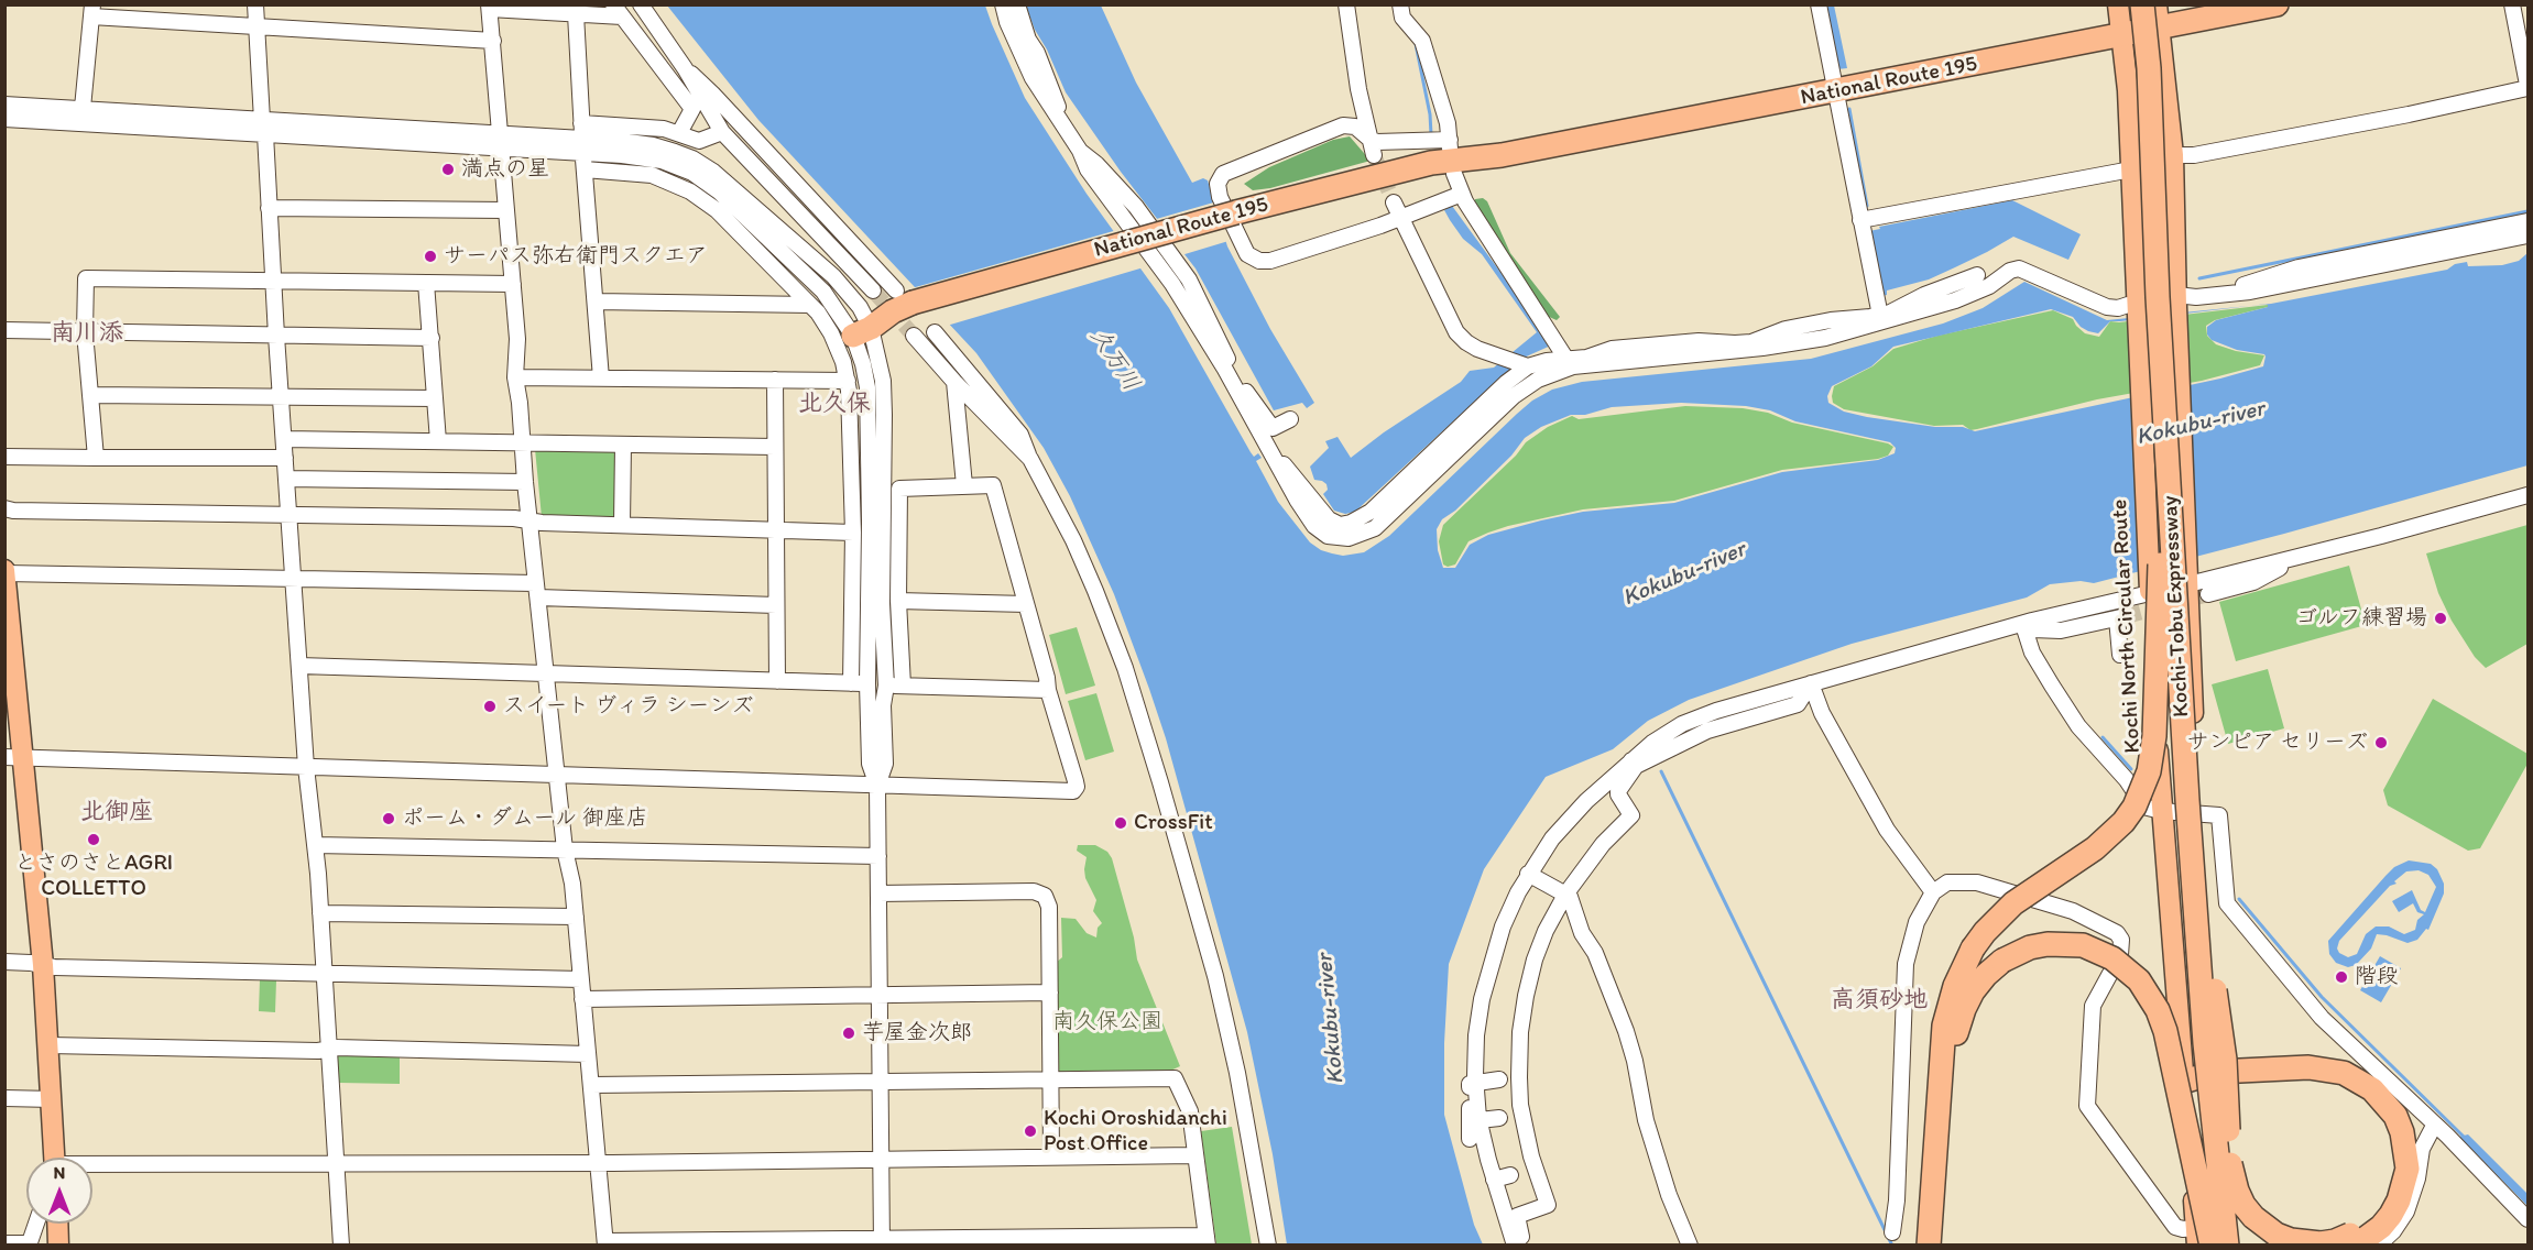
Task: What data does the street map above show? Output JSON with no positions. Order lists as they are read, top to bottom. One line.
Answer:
{"streets":{"highway":["National Route 195","Kochi-Tobu Expressway"],"main road":["Kochi North Circular Route"]},"crossings":[["National Route 195","Kochi North Circular Route"],["Kochi-Tobu Expressway","Kochi North Circular Route"]],"districts":["南川添","北久保","北御座","高須砂地"],"water":["久万川","Kokubu-river"],"parks":["南久保公園"],"places":["満点の星","サーパス弥右衛門スクエア","ゴルフ練習場","スイート ヴィラ シーンズ","サンピア セリーズ","ポーム・ダムール 御座店","CrossFit","とさのさとAGRI COLLETTO","階段","芋屋金次郎","Kochi Oroshidanchi Post Office"],"north":"top"}
